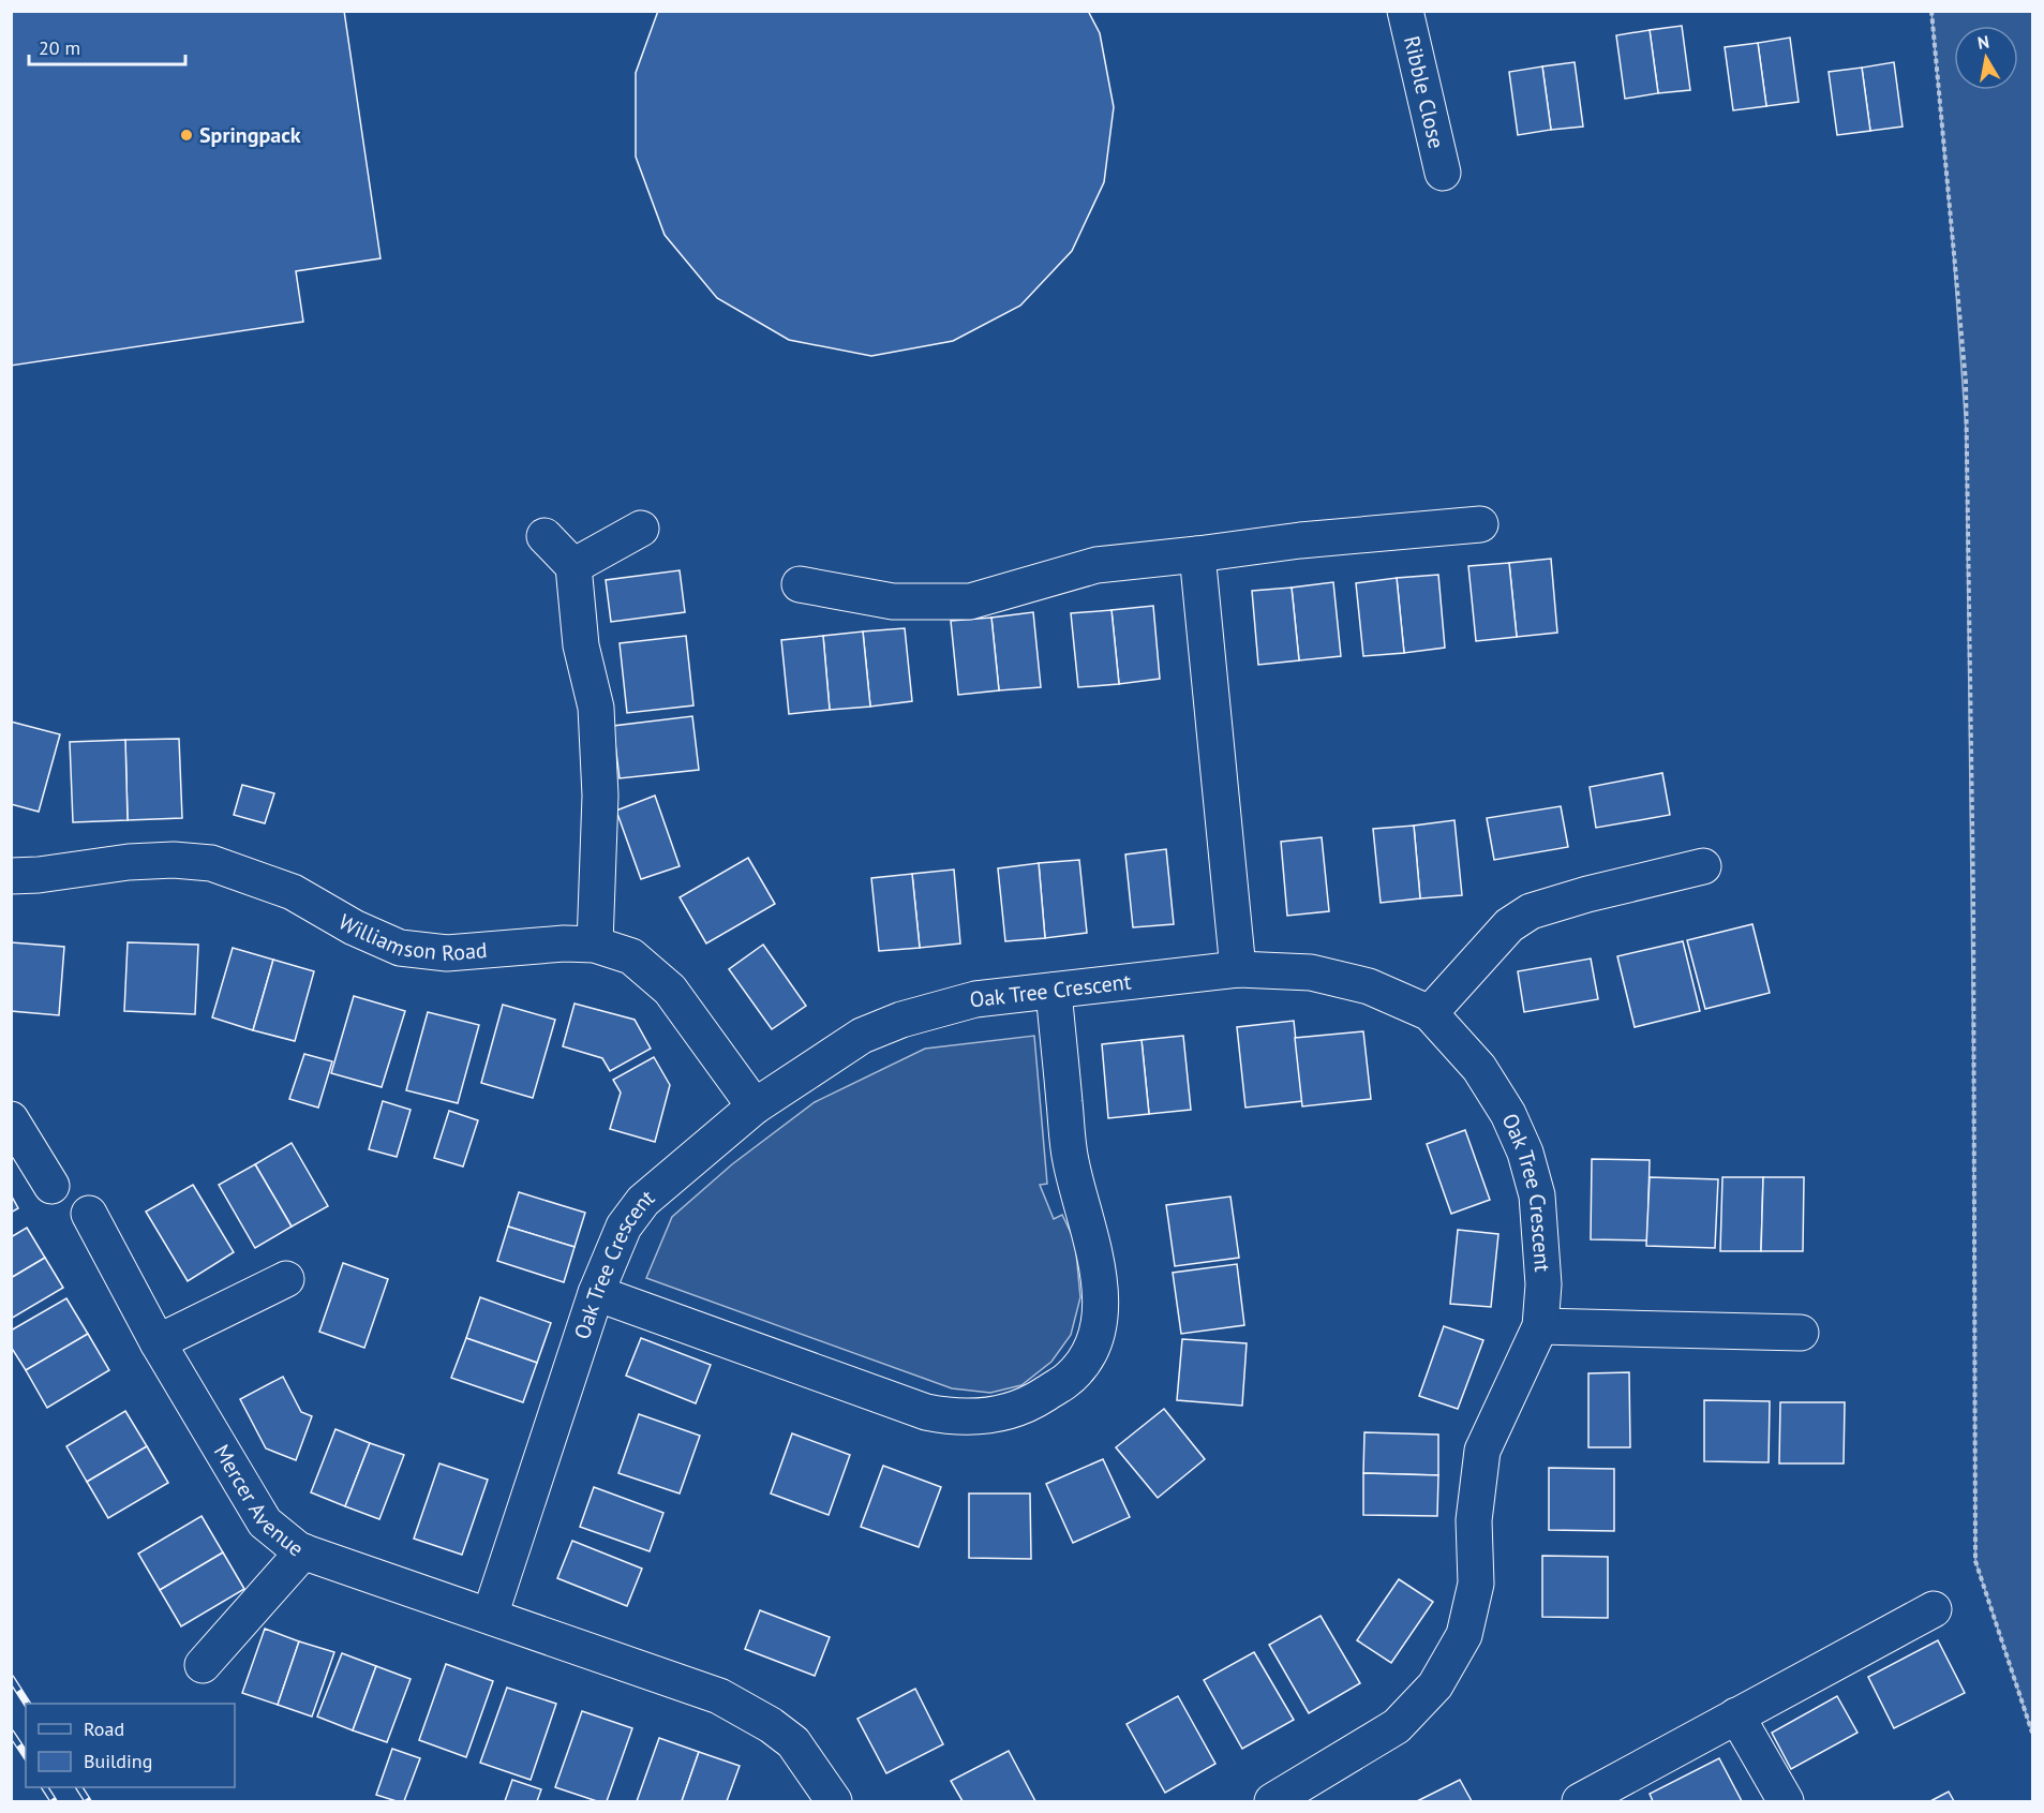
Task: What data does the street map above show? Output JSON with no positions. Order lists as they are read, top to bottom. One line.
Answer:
{"streets":{"street":["Ribble Close","Williamson Road","Oak Tree Crescent","Mercer Avenue"]},"crossings":[["Williamson Road","Oak Tree Crescent"],["Oak Tree Crescent","Mercer Avenue"]],"places":["Springpack"],"legend":["Road","Building"],"scale_bar":"20 m","north":"top"}
